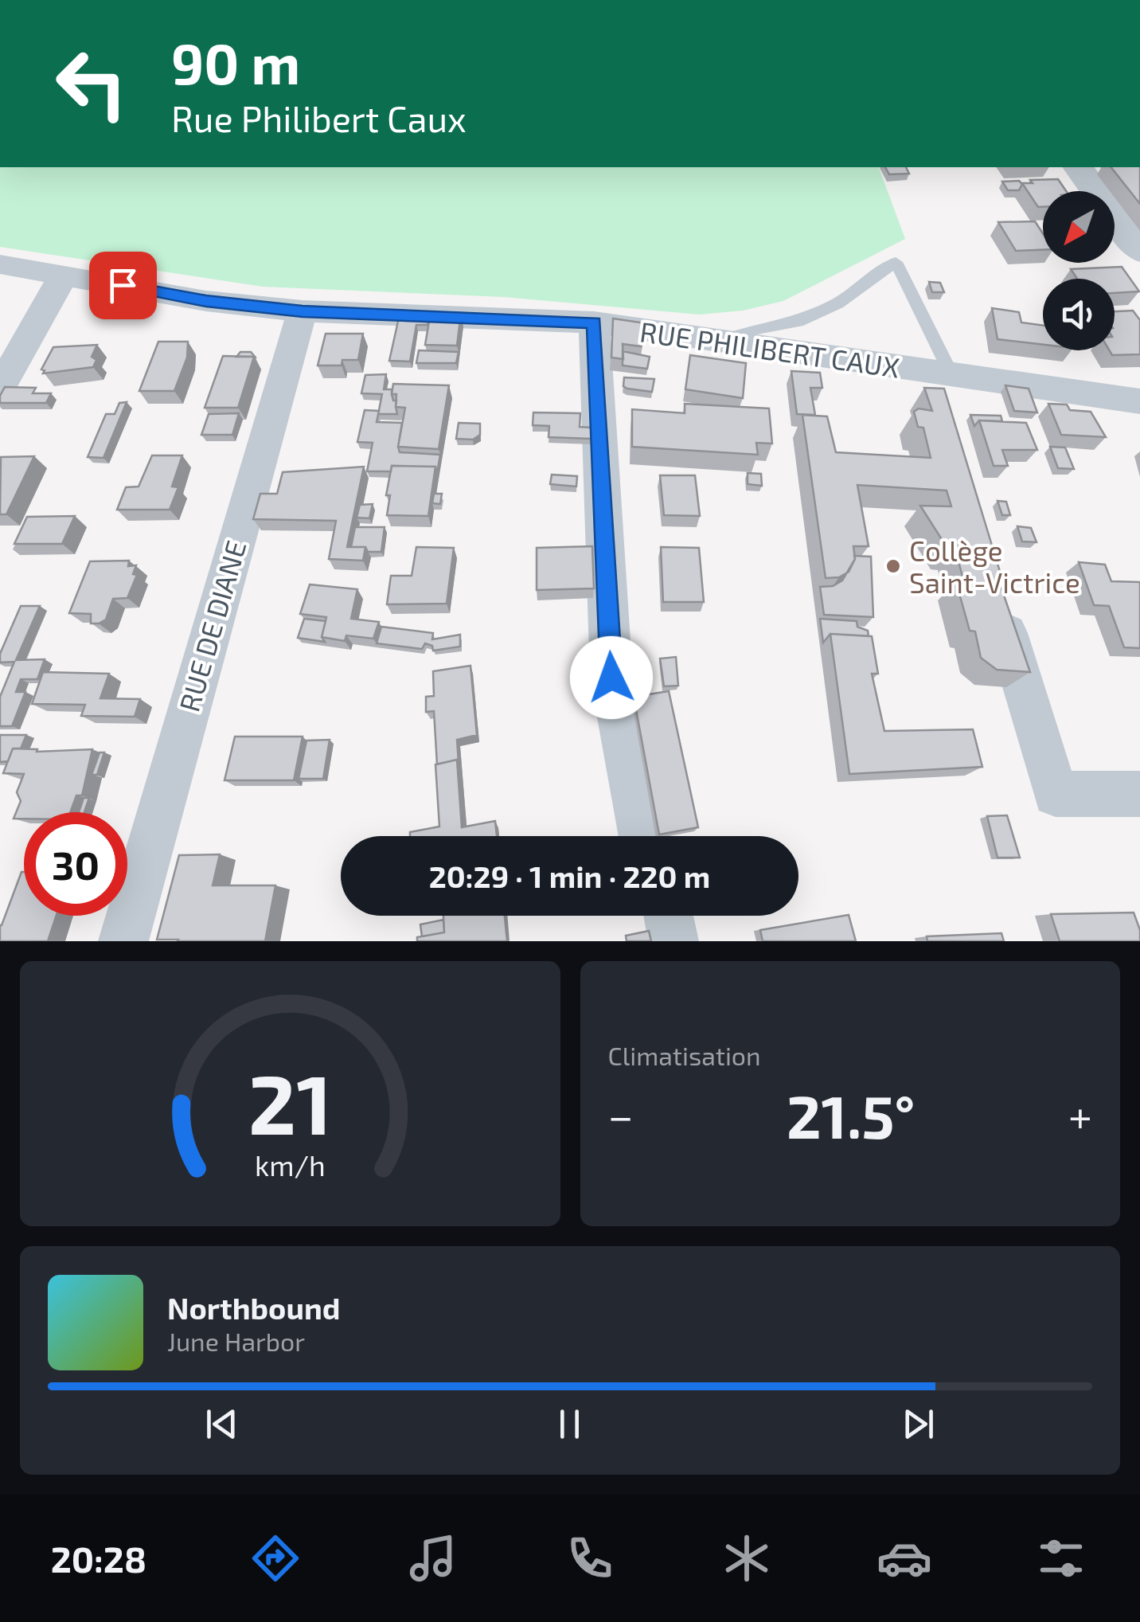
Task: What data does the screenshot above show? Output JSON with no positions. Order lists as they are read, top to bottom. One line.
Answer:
{"streets":{"street":["RUE PHILIBERT CAUX","RUE DE DIANE"]},"crossings":[["RUE PHILIBERT CAUX","RUE DE DIANE"]],"places":["Collège Saint-Victrice"],"north":"bottom left","page":{"turn":["90 m","Rue Philibert Caux"],"limit":"30","trip":"20:29 · 1 min · 220 m","tile":"Climatisation","heat":["−","21.5°","+"],"song":["Northbound","June Harbor"],"tabs":"20:28","gauge":["21","km/h"]}}
